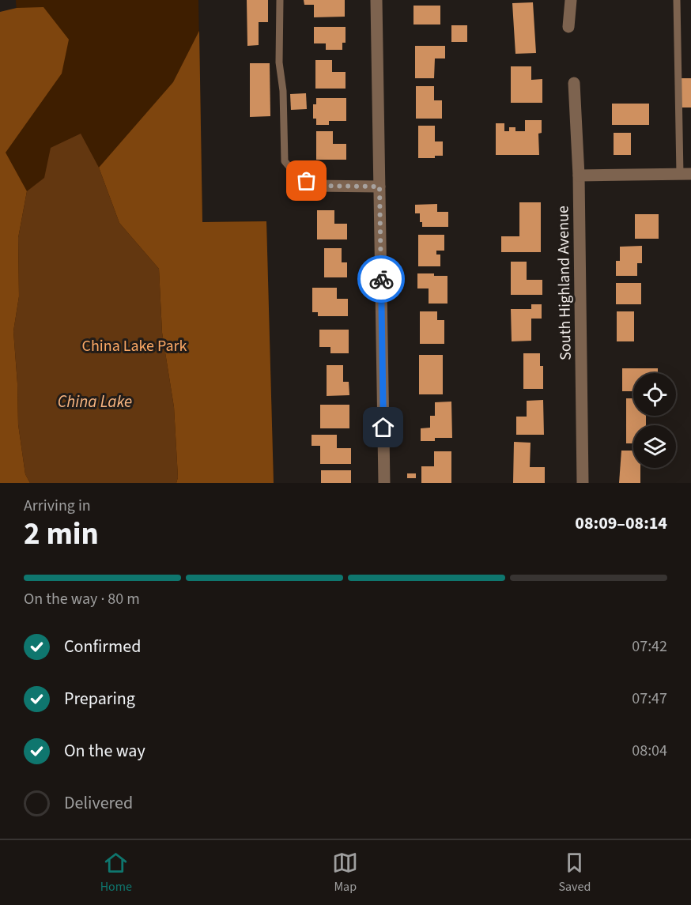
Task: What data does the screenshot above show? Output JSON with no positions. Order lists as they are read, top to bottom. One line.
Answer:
{"streets":{"street":["South Highland Avenue"]},"water":["China Lake"],"parks":["China Lake Park"],"page":{"heading":["2 min","Arriving in","08:09–08:14"],"bar":"On the way · 80 m","list":[["Confirmed","07:42"],["Preparing","07:47"],["On the way","08:04"],"Delivered"],"tabs":["Home","Map","Saved"]}}
